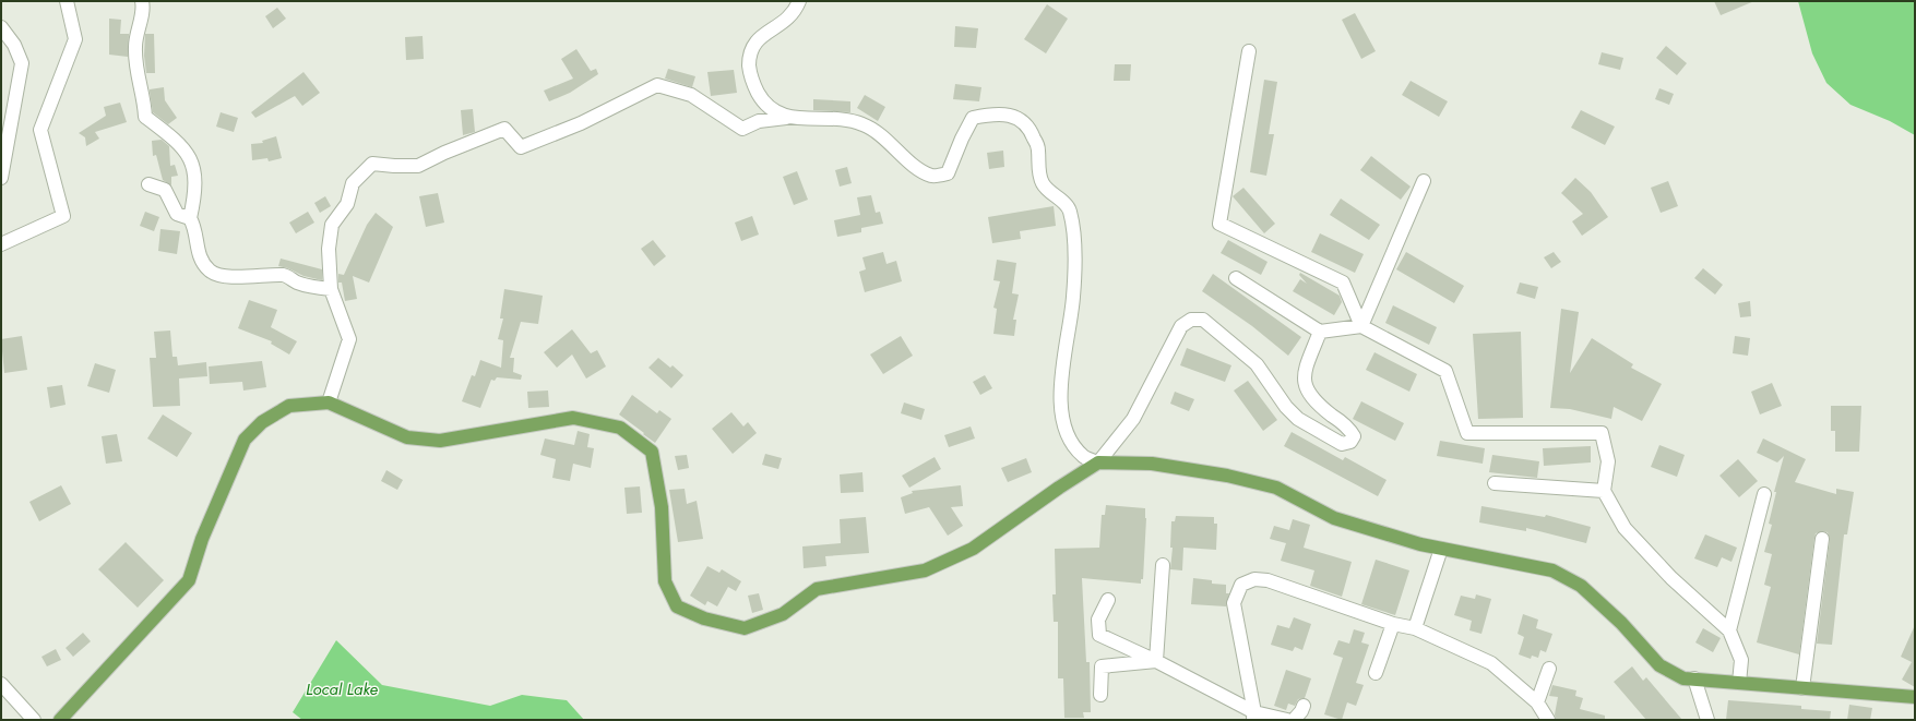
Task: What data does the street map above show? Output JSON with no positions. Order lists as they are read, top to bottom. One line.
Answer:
{"water":["Local Lake"]}
